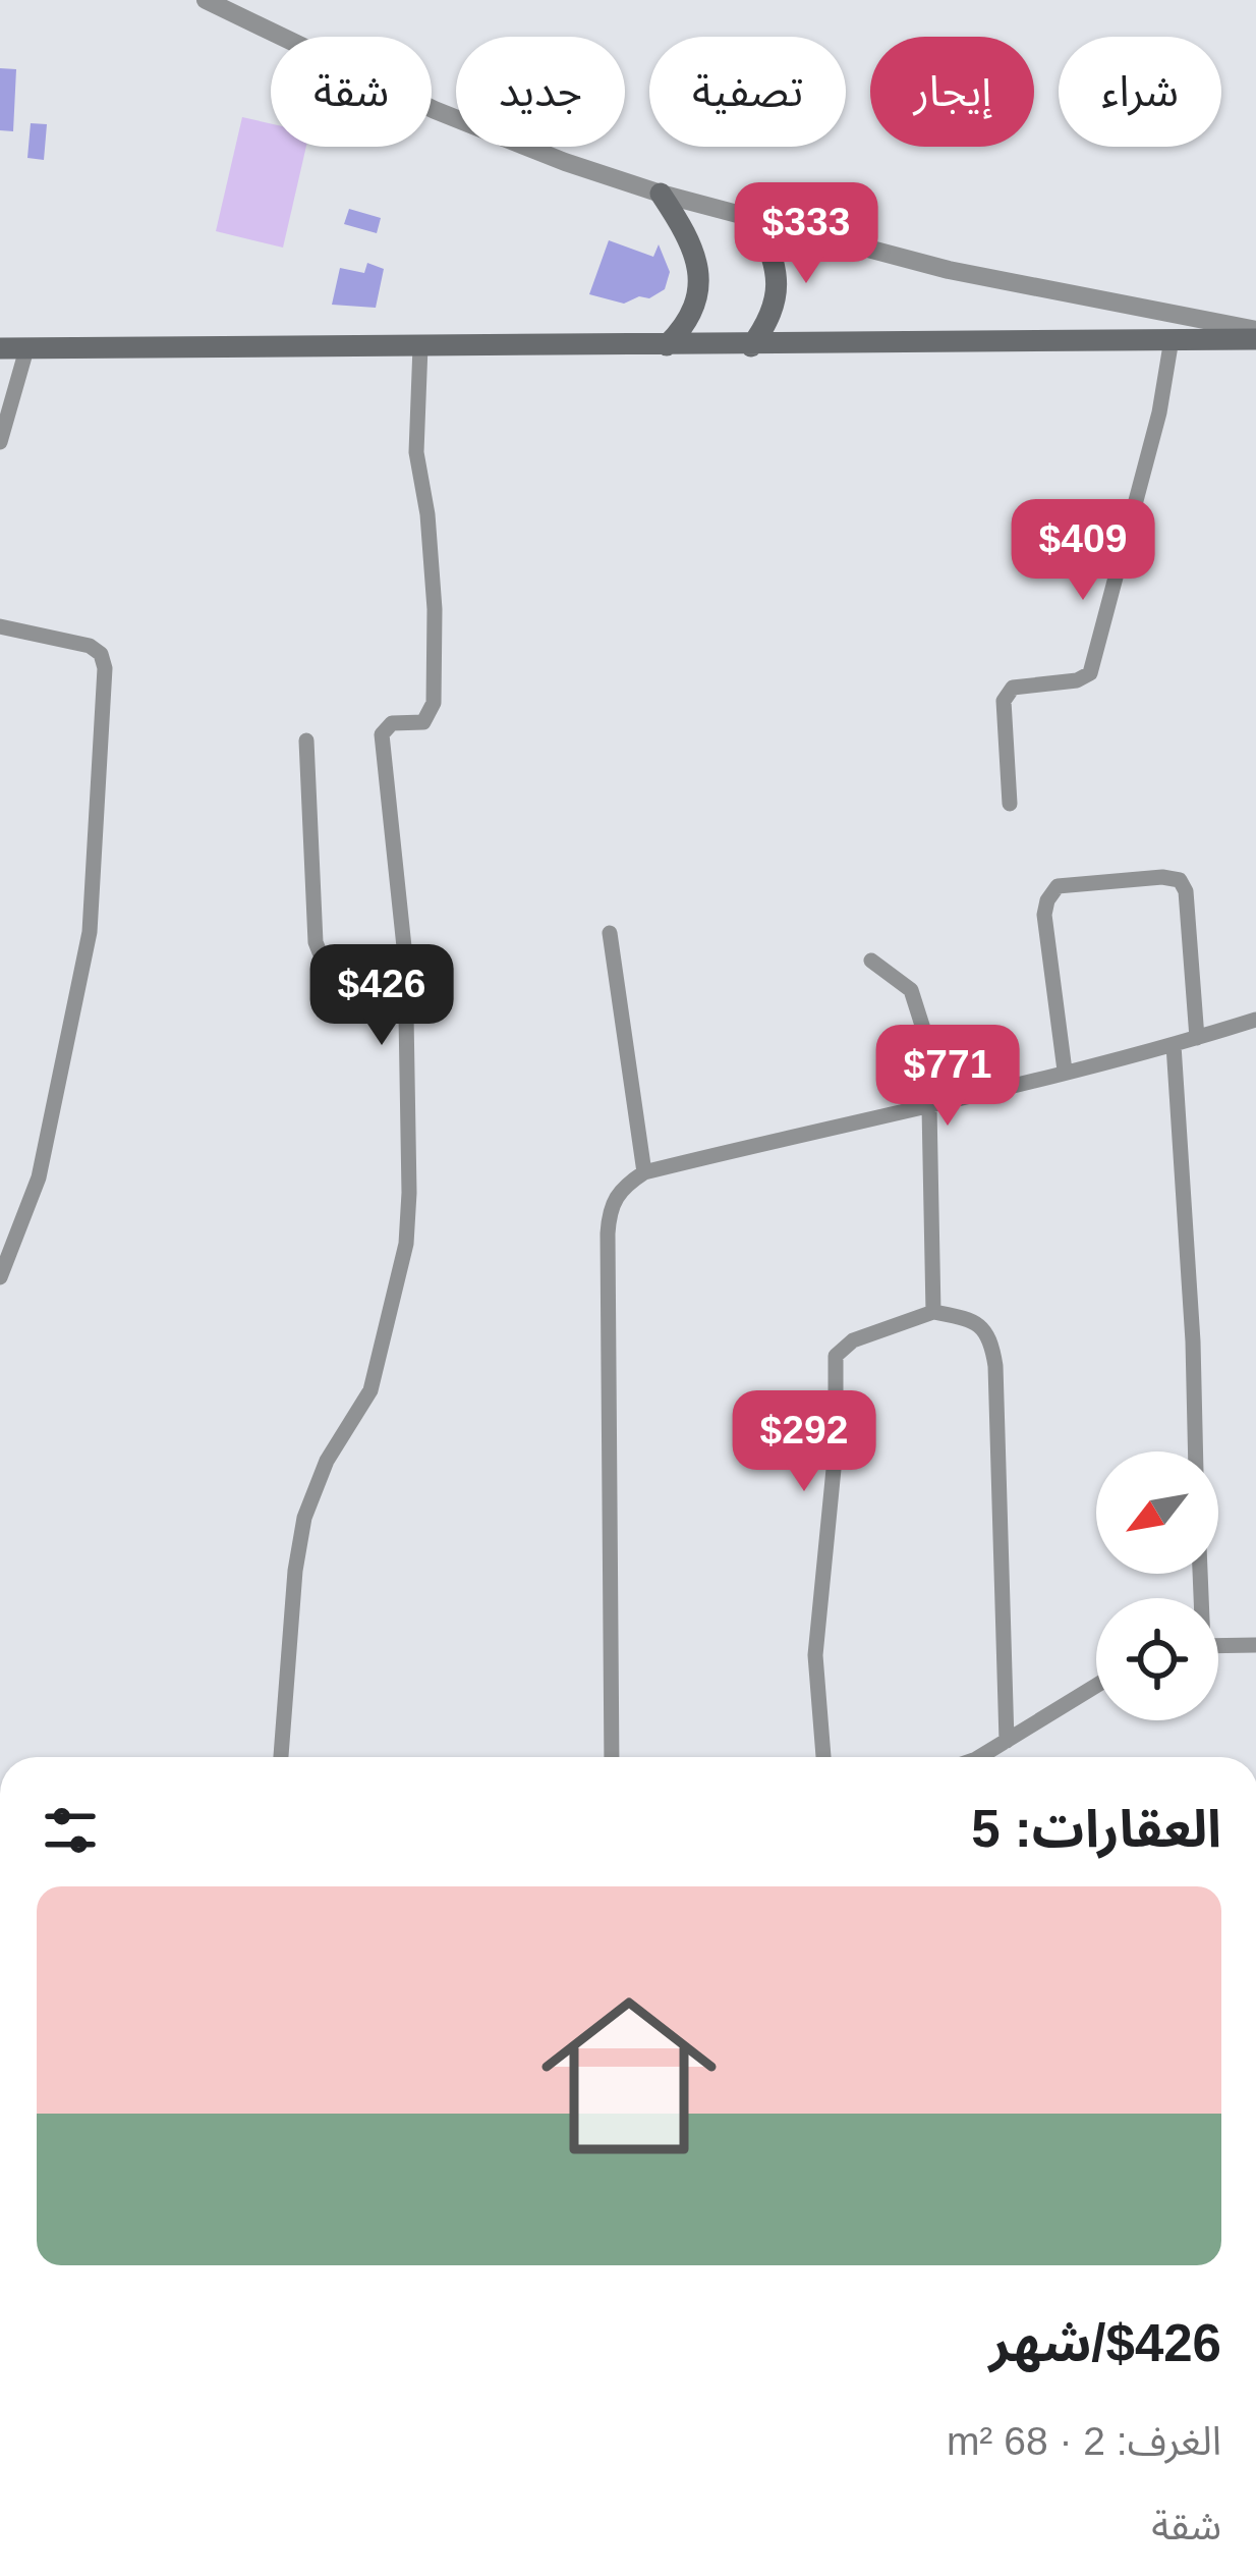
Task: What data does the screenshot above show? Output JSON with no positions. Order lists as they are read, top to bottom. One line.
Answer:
{"north":"bottom left","page":{"chip":["شراء","إيجار","تصفية","جديد","شقة"],"price":["$333","$409","$426","$771","$292"],"heading":"العقارات: 5","list":[{"name":"$426/شهر","note":"الغرف: 2 · 68 m² · شقة"}]}}
